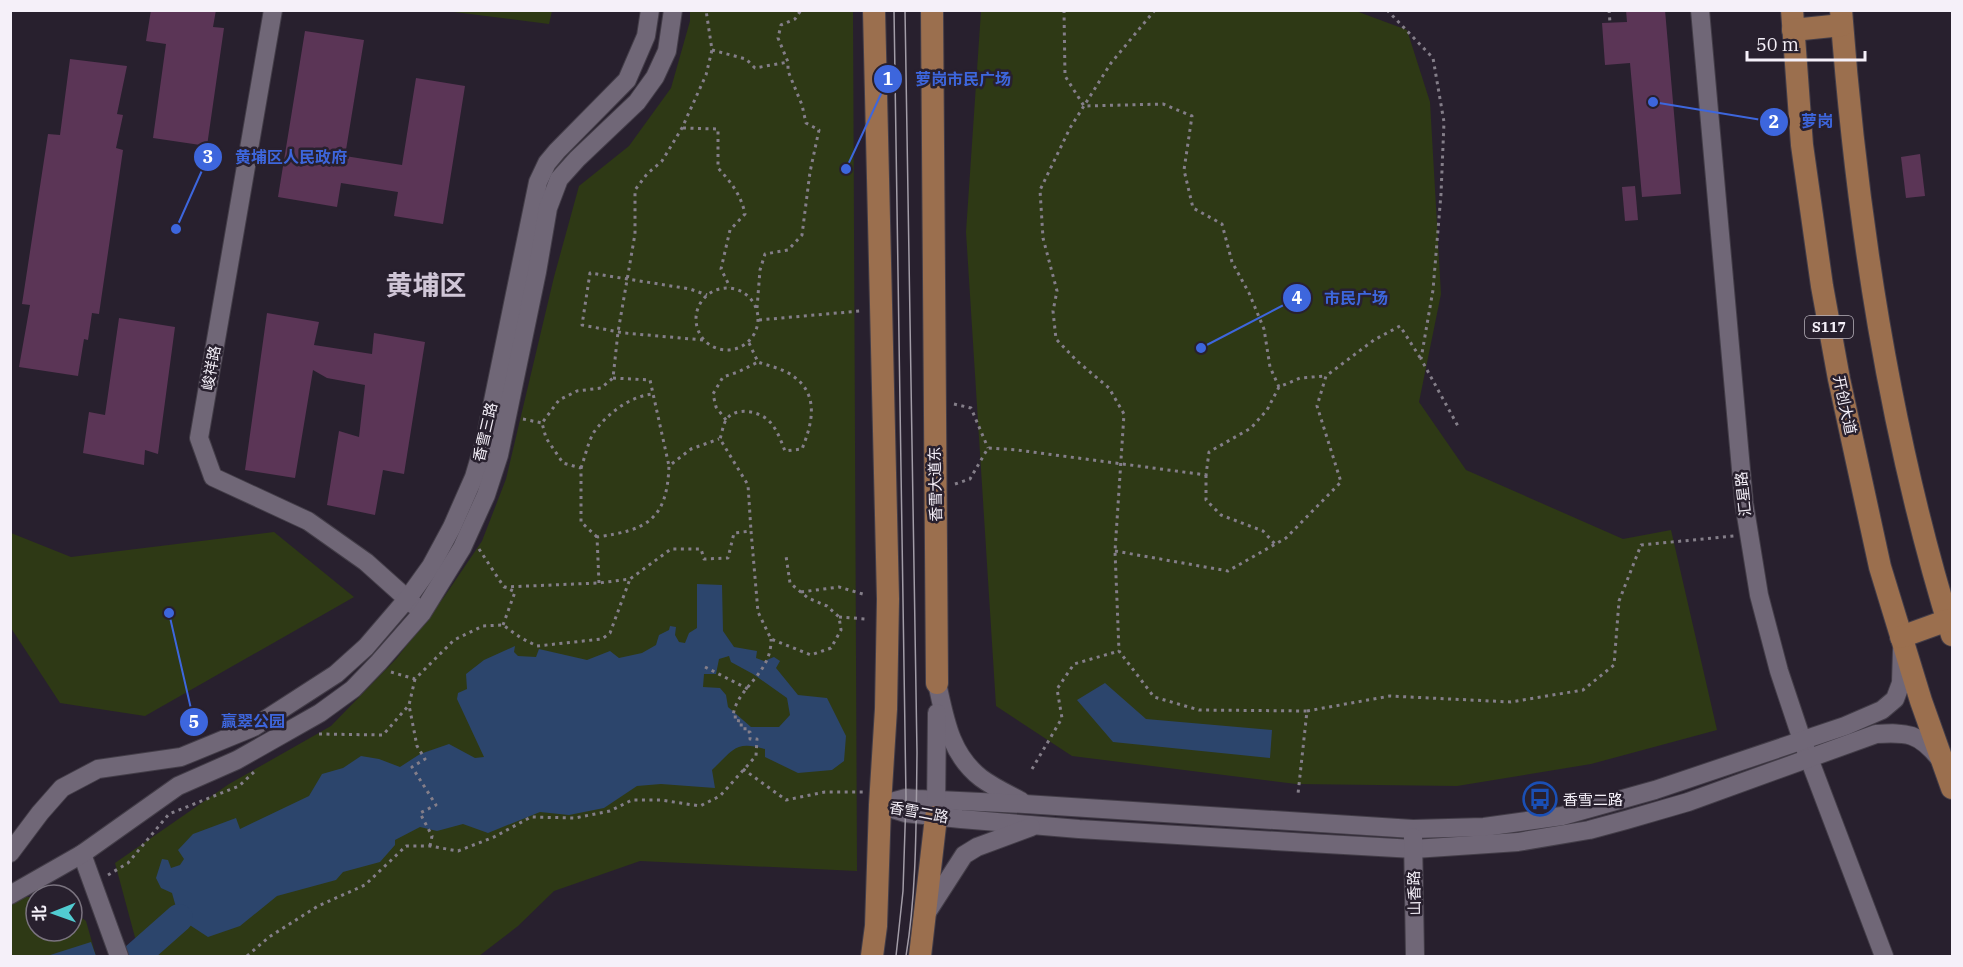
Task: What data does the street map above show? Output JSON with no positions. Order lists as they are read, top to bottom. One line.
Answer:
{"streets":{"main road":["S117","开创大道","香雪大道东"],"street":["峻祥路","香雪三路","汇星路","香雪二路","山香路"]},"crossings":[["峻祥路","香雪三路"],["开创大道","香雪二路"],["香雪大道东","香雪二路"],["汇星路","香雪二路"],["香雪二路","山香路"]],"districts":["黄埔区"],"places":{"other":["萝岗","萝岗市民广场","黄埔区人民政府","市民广场","赢翠公园"],"bus stop":["香雪二路"]},"scale_bar":"50 m","north":"left"}
